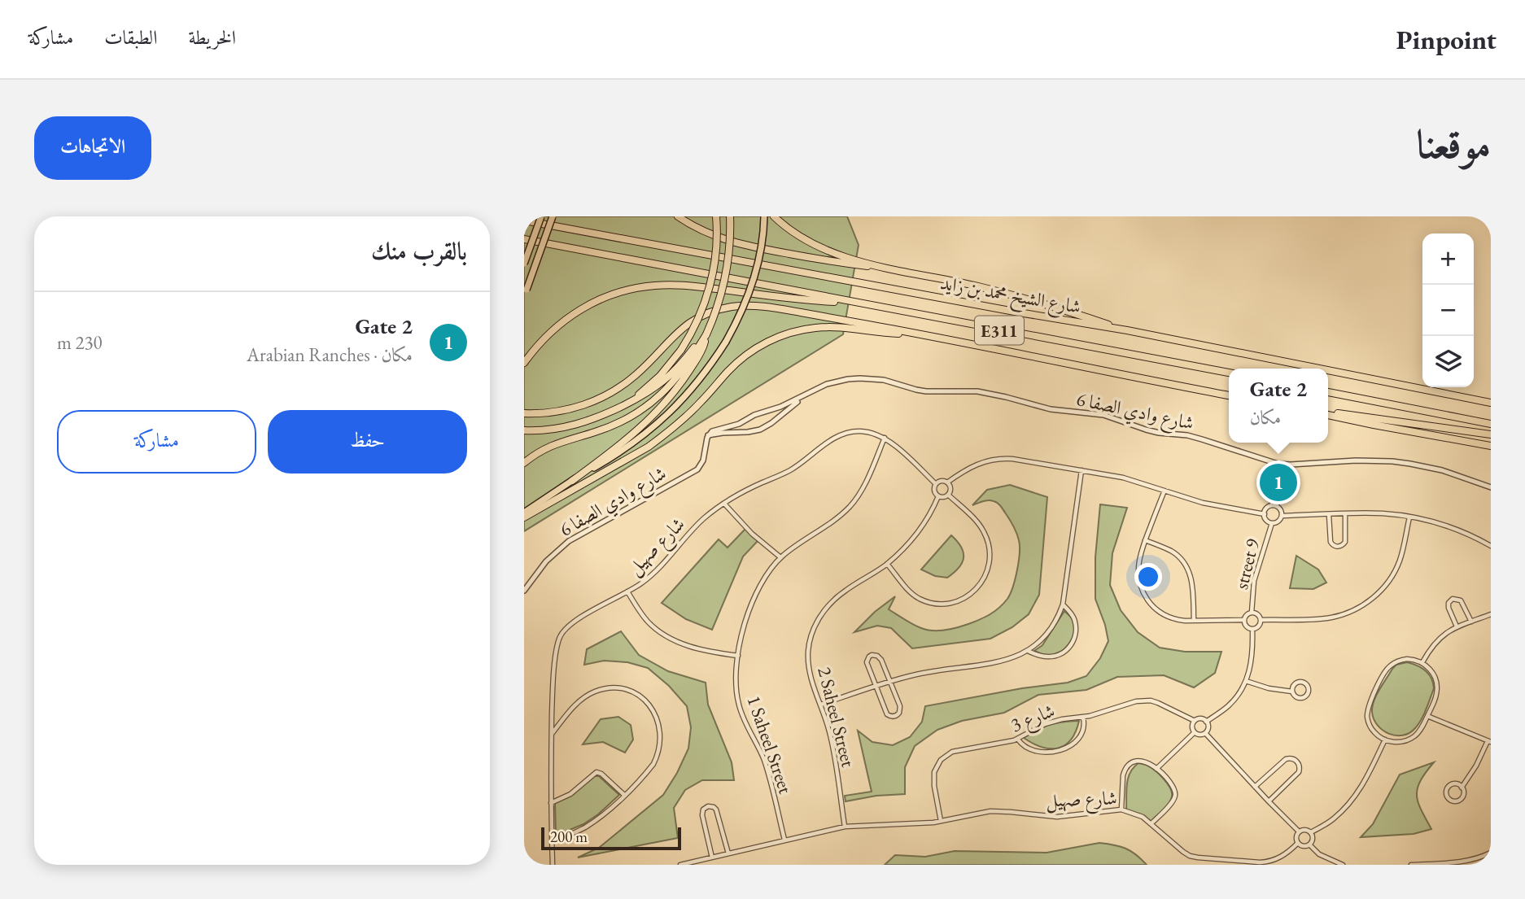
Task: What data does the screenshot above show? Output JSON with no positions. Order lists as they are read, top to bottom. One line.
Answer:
{"streets":{"highway":["شارع الشيخ محمد بن زايد","E311"],"street":["شارع وادي الصفا 6","شارع صهيل","street 9","2 Saheel Street","3 شارع","1 Saheel Street"]},"crossings":[["شارع صهيل","2 Saheel Street"],["شارع صهيل","3 شارع"],["شارع صهيل","1 Saheel Street"]],"scale_bar":"200 m","page":{"header":"Pinpoint","nav":["الخريطة","الطبقات","مشاركة"],"title":"موقعنا","buttons":["الاتجاهات",["حفظ","مشاركة"]],"heading":"بالقرب منك","map_buttons":["+","−"],"list":[{"mark":"1","name":"Gate 2","note":"مكان · Arabian Ranches","value":"230 m"}],"popup":["Gate 2","مكان"],"pins":"1","scale":"200 m"}}
